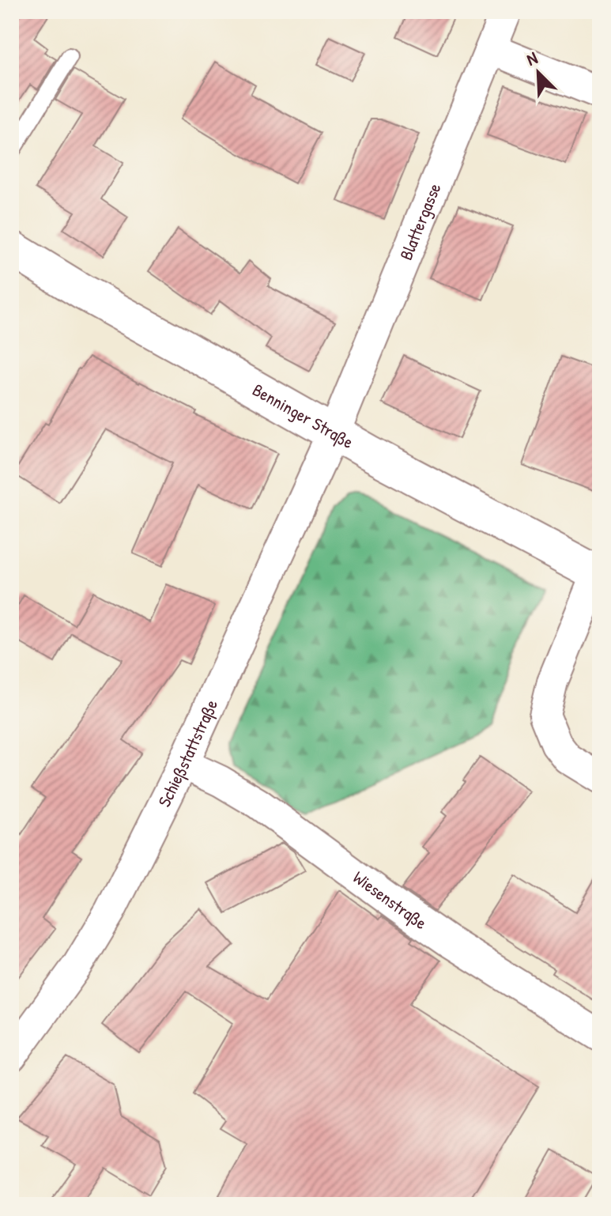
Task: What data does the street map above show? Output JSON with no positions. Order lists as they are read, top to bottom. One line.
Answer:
{"streets":{"street":["Blattergasse","Benninger Straße","Schießstattstraße","Wiesenstraße"]},"crossings":[["Blattergasse","Benninger Straße"],["Blattergasse","Schießstattstraße"],["Benninger Straße","Schießstattstraße"],["Schießstattstraße","Wiesenstraße"]],"north":"top left"}
